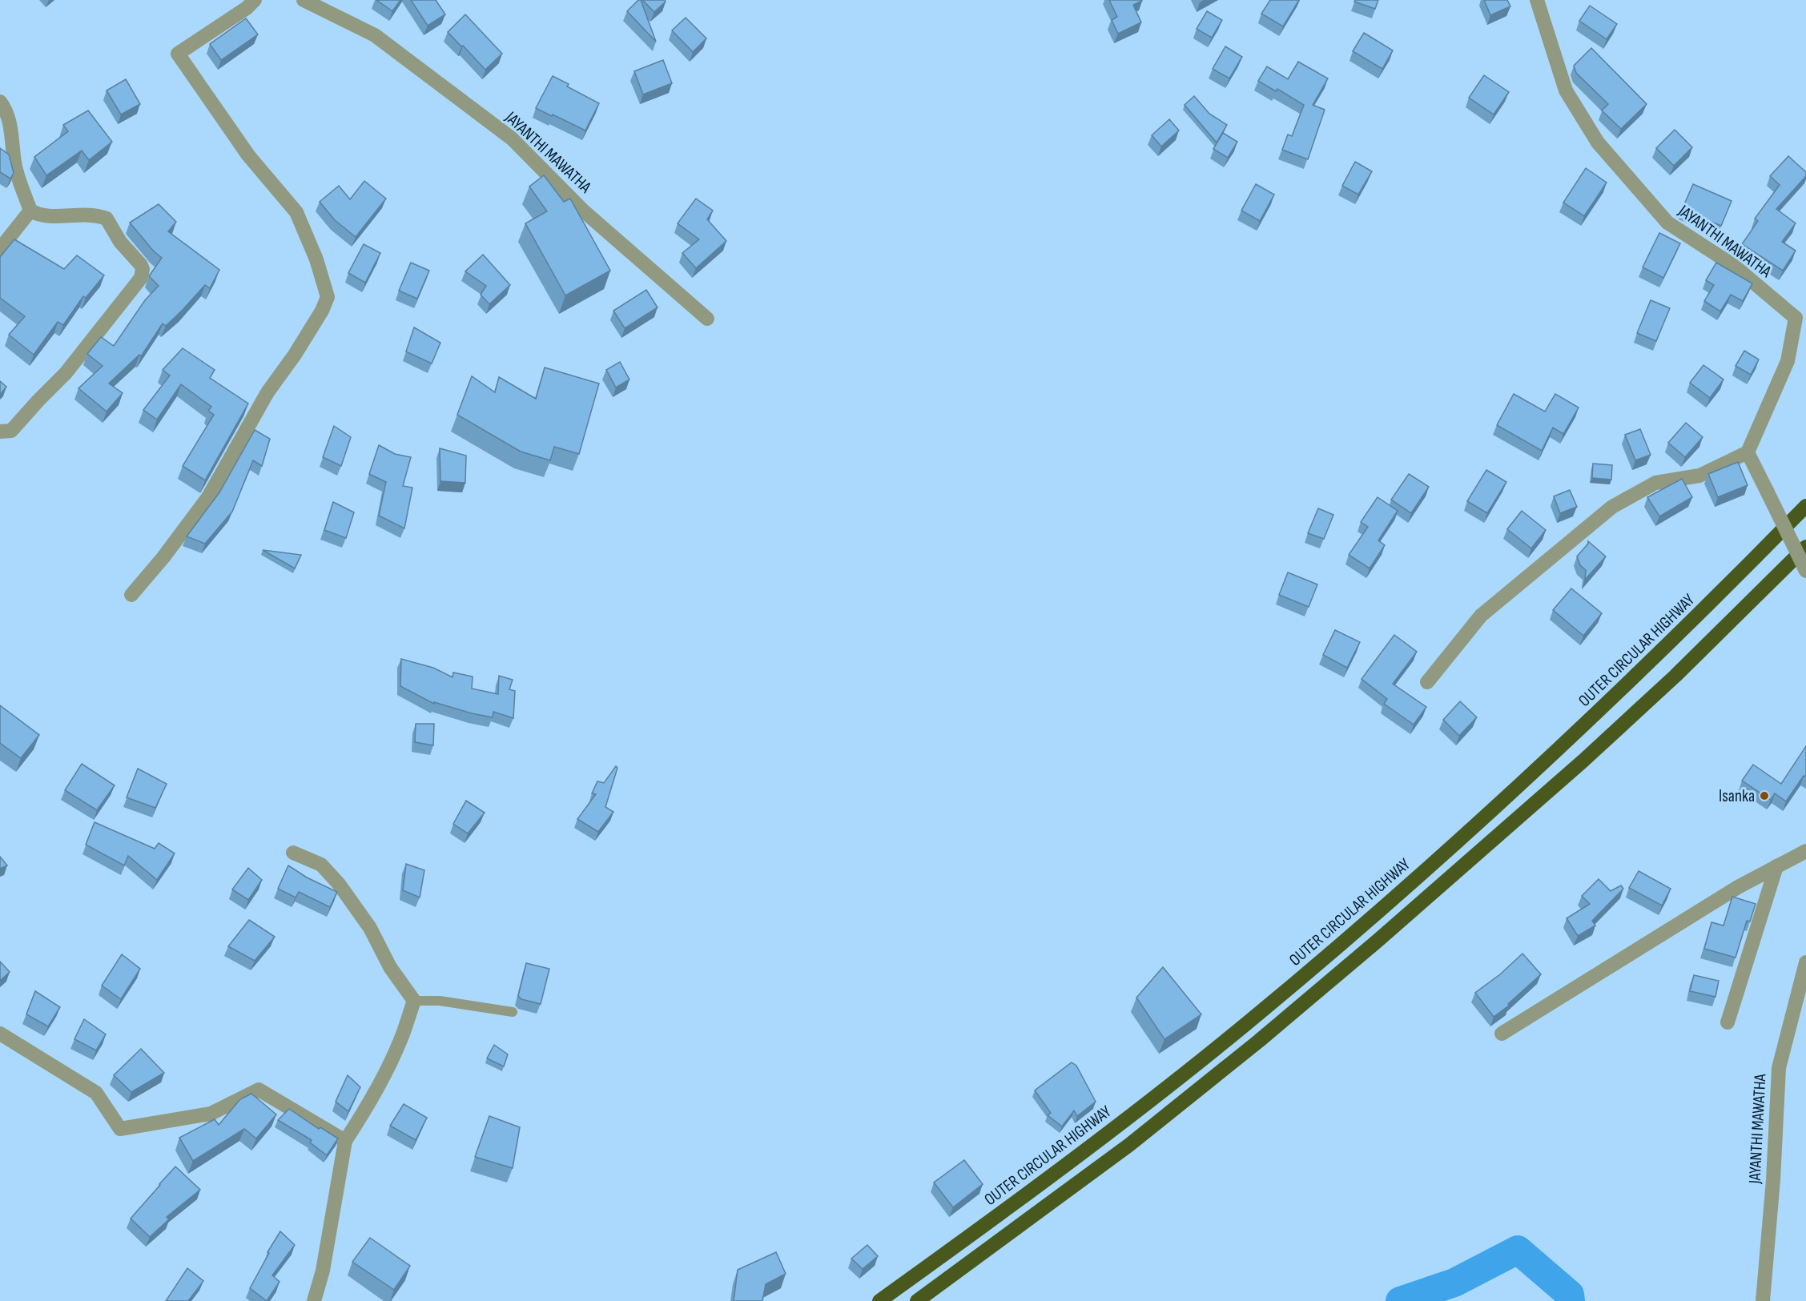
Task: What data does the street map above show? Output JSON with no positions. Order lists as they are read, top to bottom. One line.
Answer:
{"streets":{"highway":["OUTER CIRCULAR HIGHWAY"],"street":["JAYANTHI MAWATHA"]},"places":["Isanka"]}
